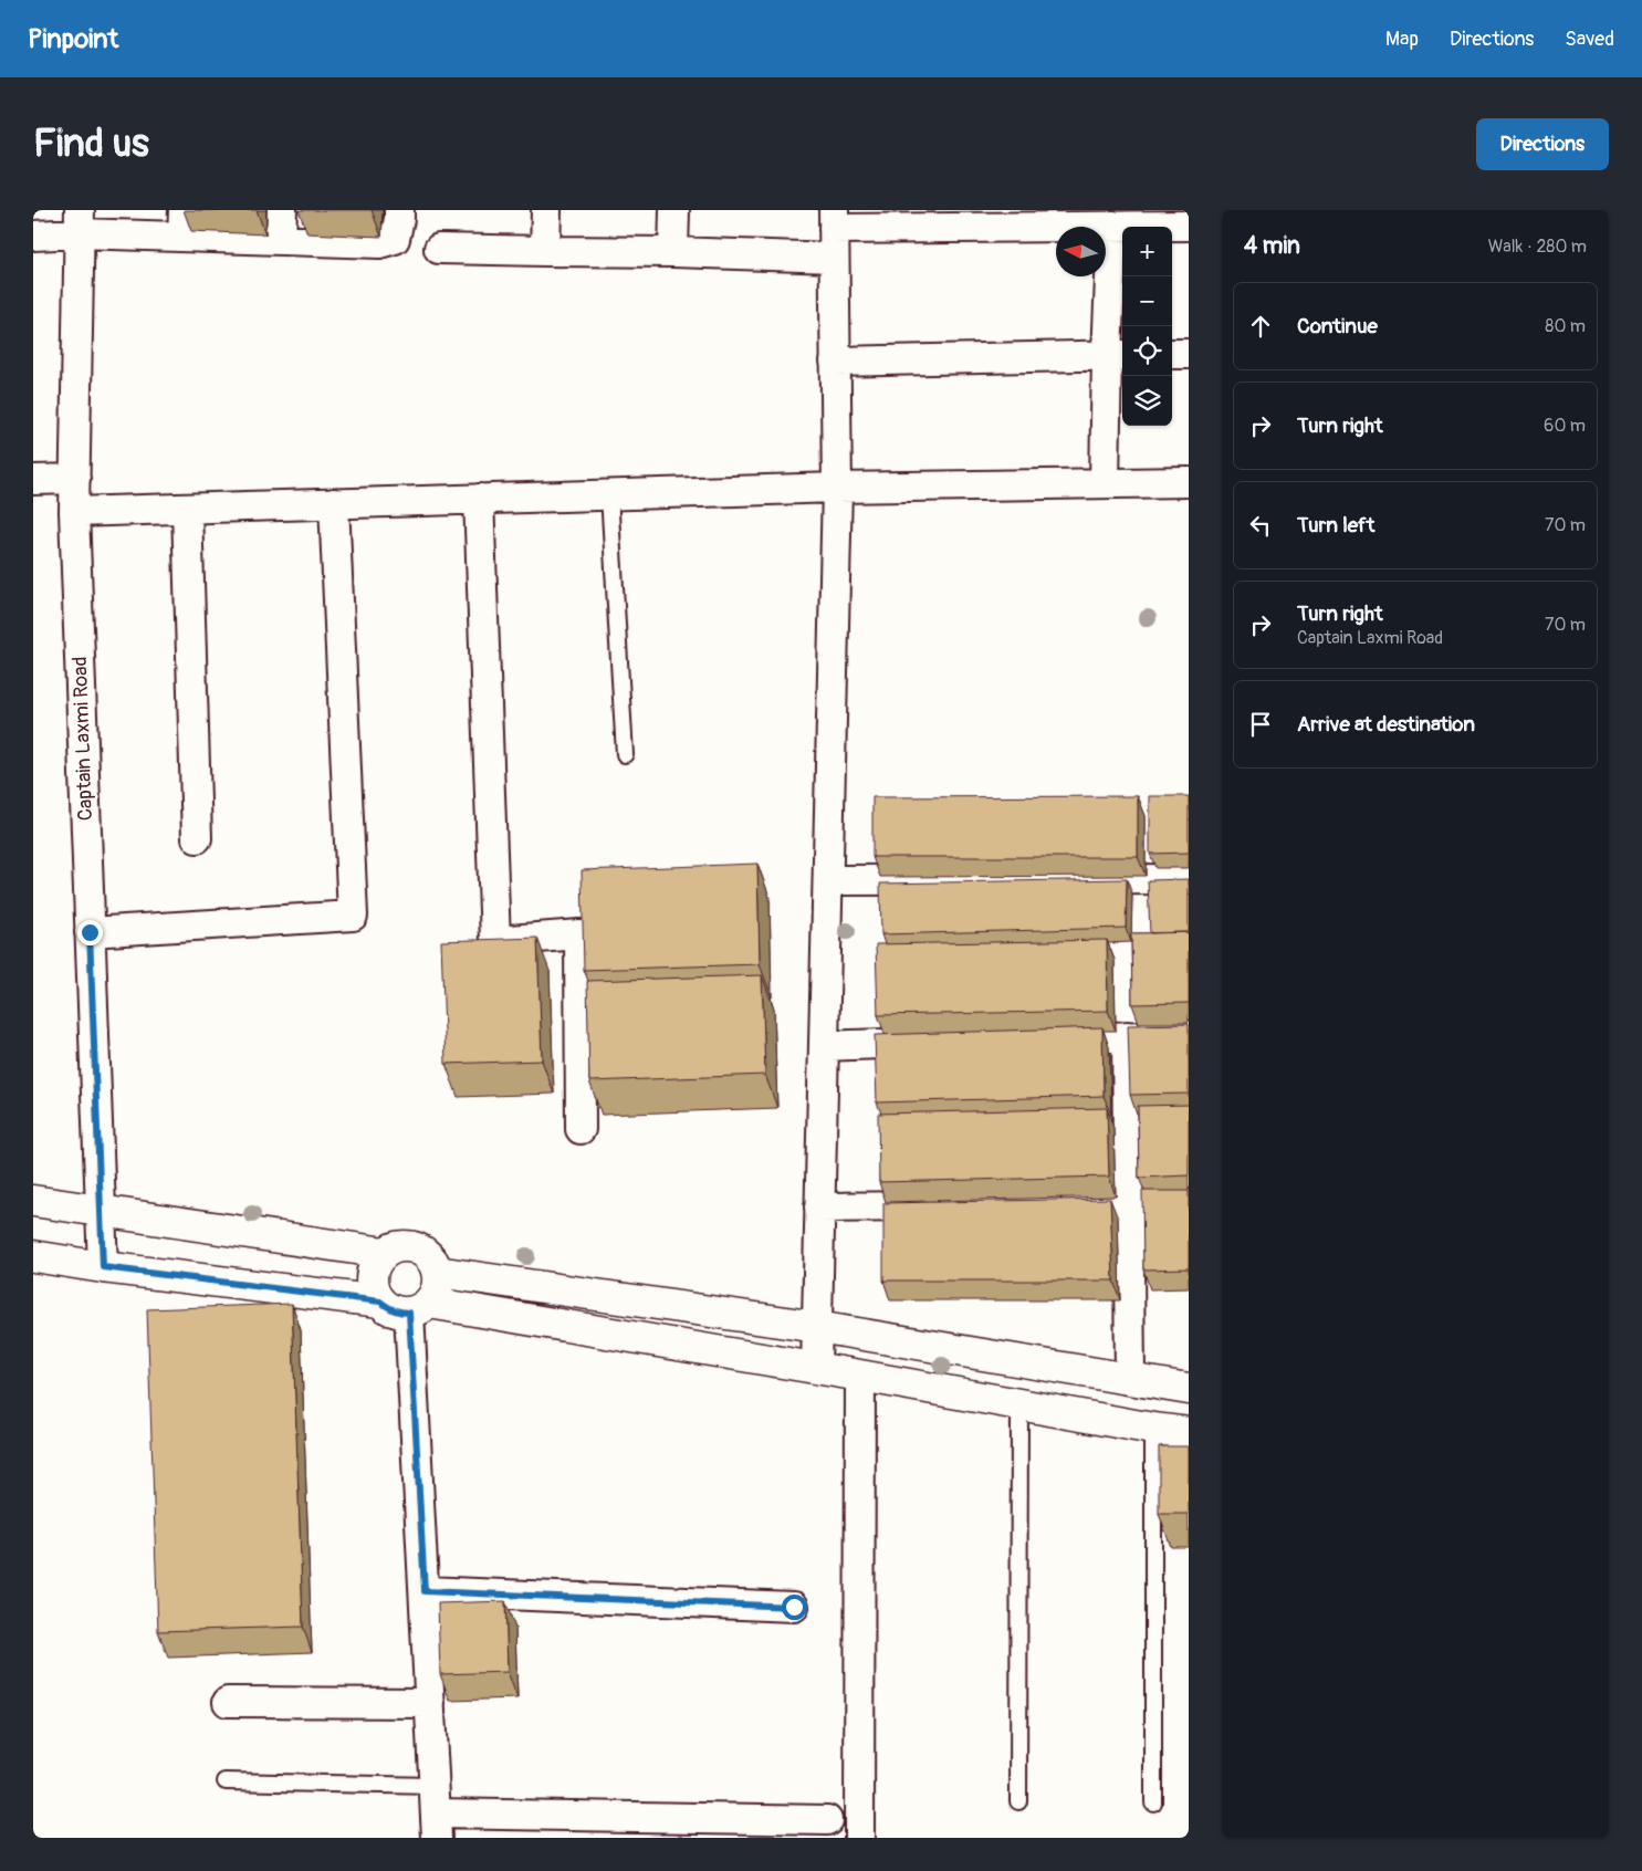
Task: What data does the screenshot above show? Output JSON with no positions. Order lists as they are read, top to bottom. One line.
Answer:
{"streets":{"street":["Captain Laxmi Road"]},"north":"left","page":{"header":"Pinpoint","nav":["Map","Directions","Saved"],"buttons":"Directions","title":"Find us","heading":["4 min","Walk · 280 m"],"map_buttons":["+","−"],"list":[["Continue","80 m"],["Turn right","60 m"],["Turn left","70 m"],["Turn right","Captain Laxmi Road","70 m"],"Arrive at destination"]}}
